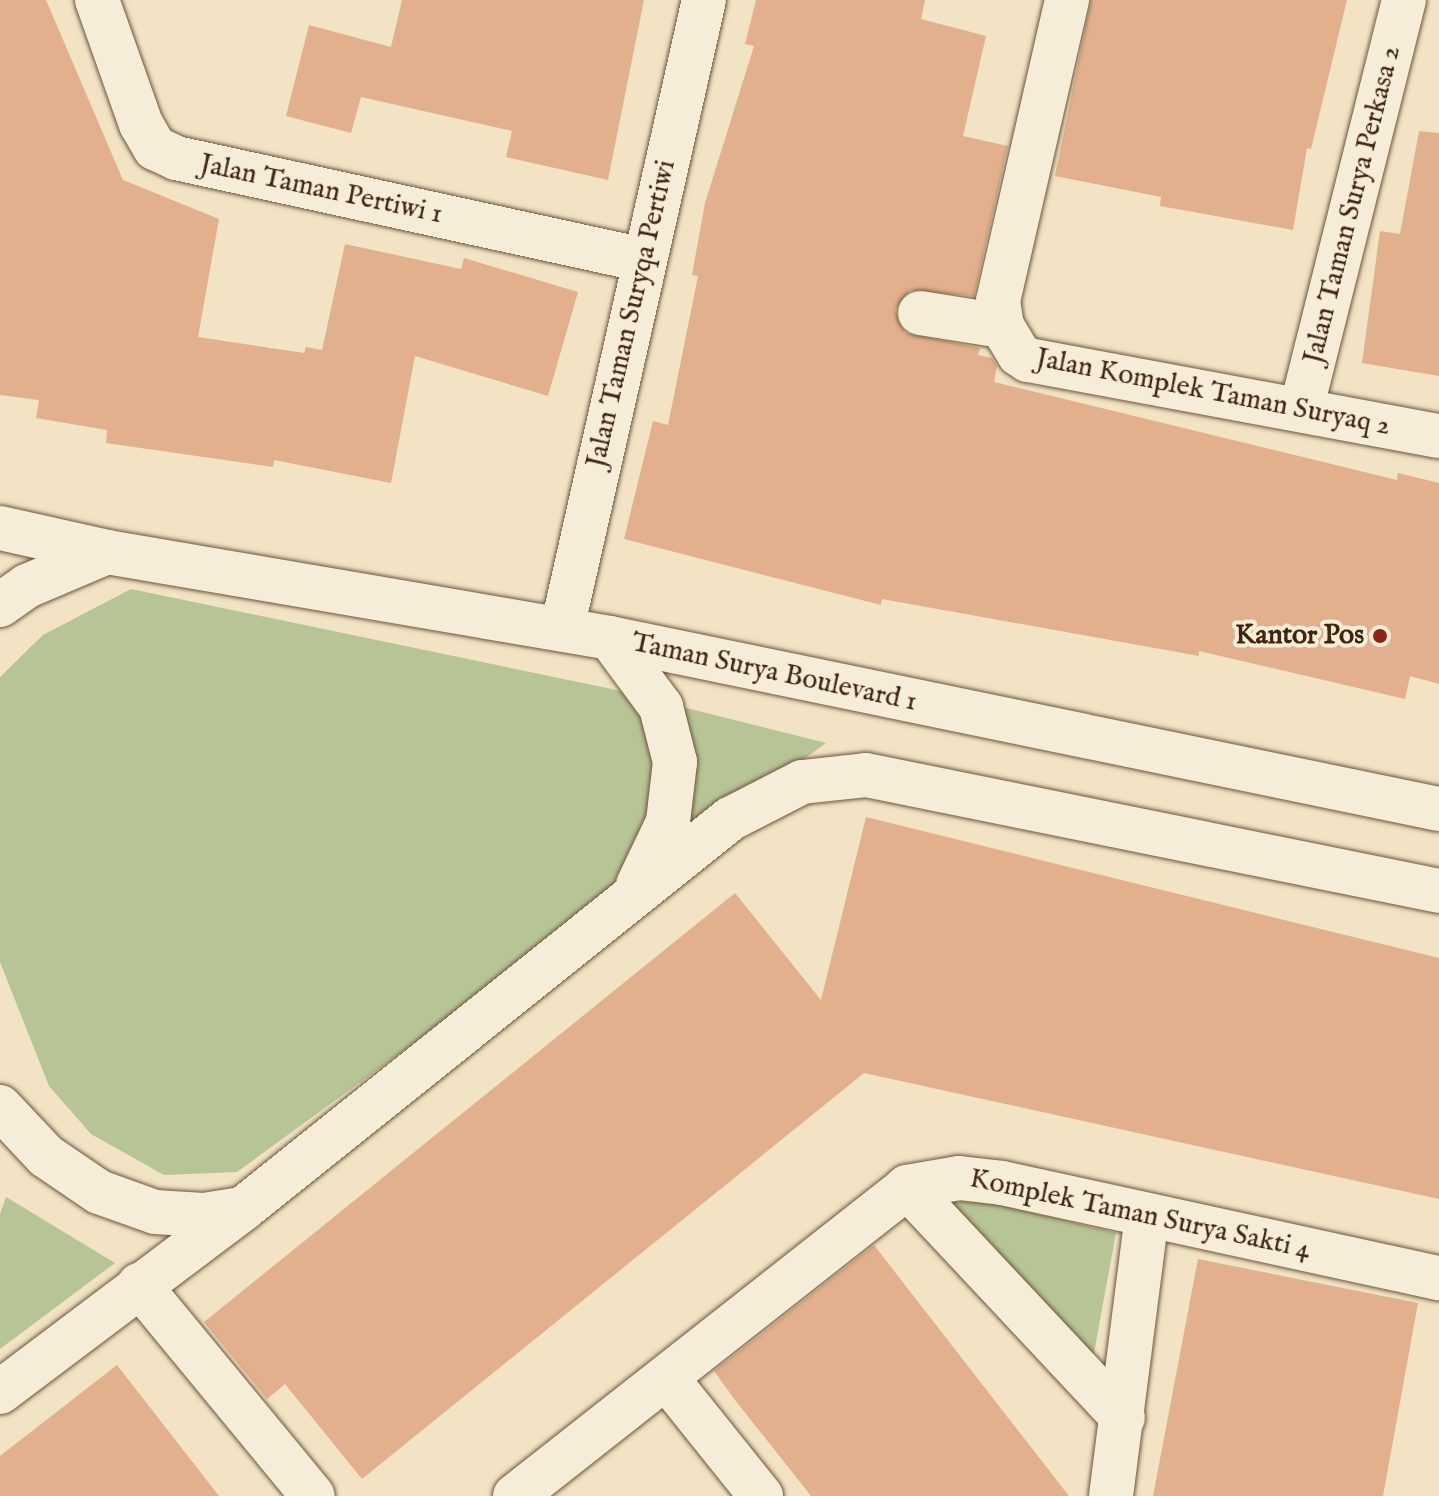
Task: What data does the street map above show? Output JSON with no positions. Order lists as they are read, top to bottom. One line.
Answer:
{"streets":{"street":["Jalan Taman Pertiwi 1","Jalan Taman Surya Perkasa 2","Jalan Taman Suryqa Pertiwi","Jalan Komplek Taman Suryaq 2","Taman Surya Boulevard 1","Komplek Taman Surya Sakti 4"]},"crossings":[["Jalan Taman Pertiwi 1","Jalan Taman Suryqa Pertiwi"],["Jalan Taman Surya Perkasa 2","Jalan Komplek Taman Suryaq 2"],["Jalan Taman Suryqa Pertiwi","Taman Surya Boulevard 1"]],"places":["Kantor Pos"]}
